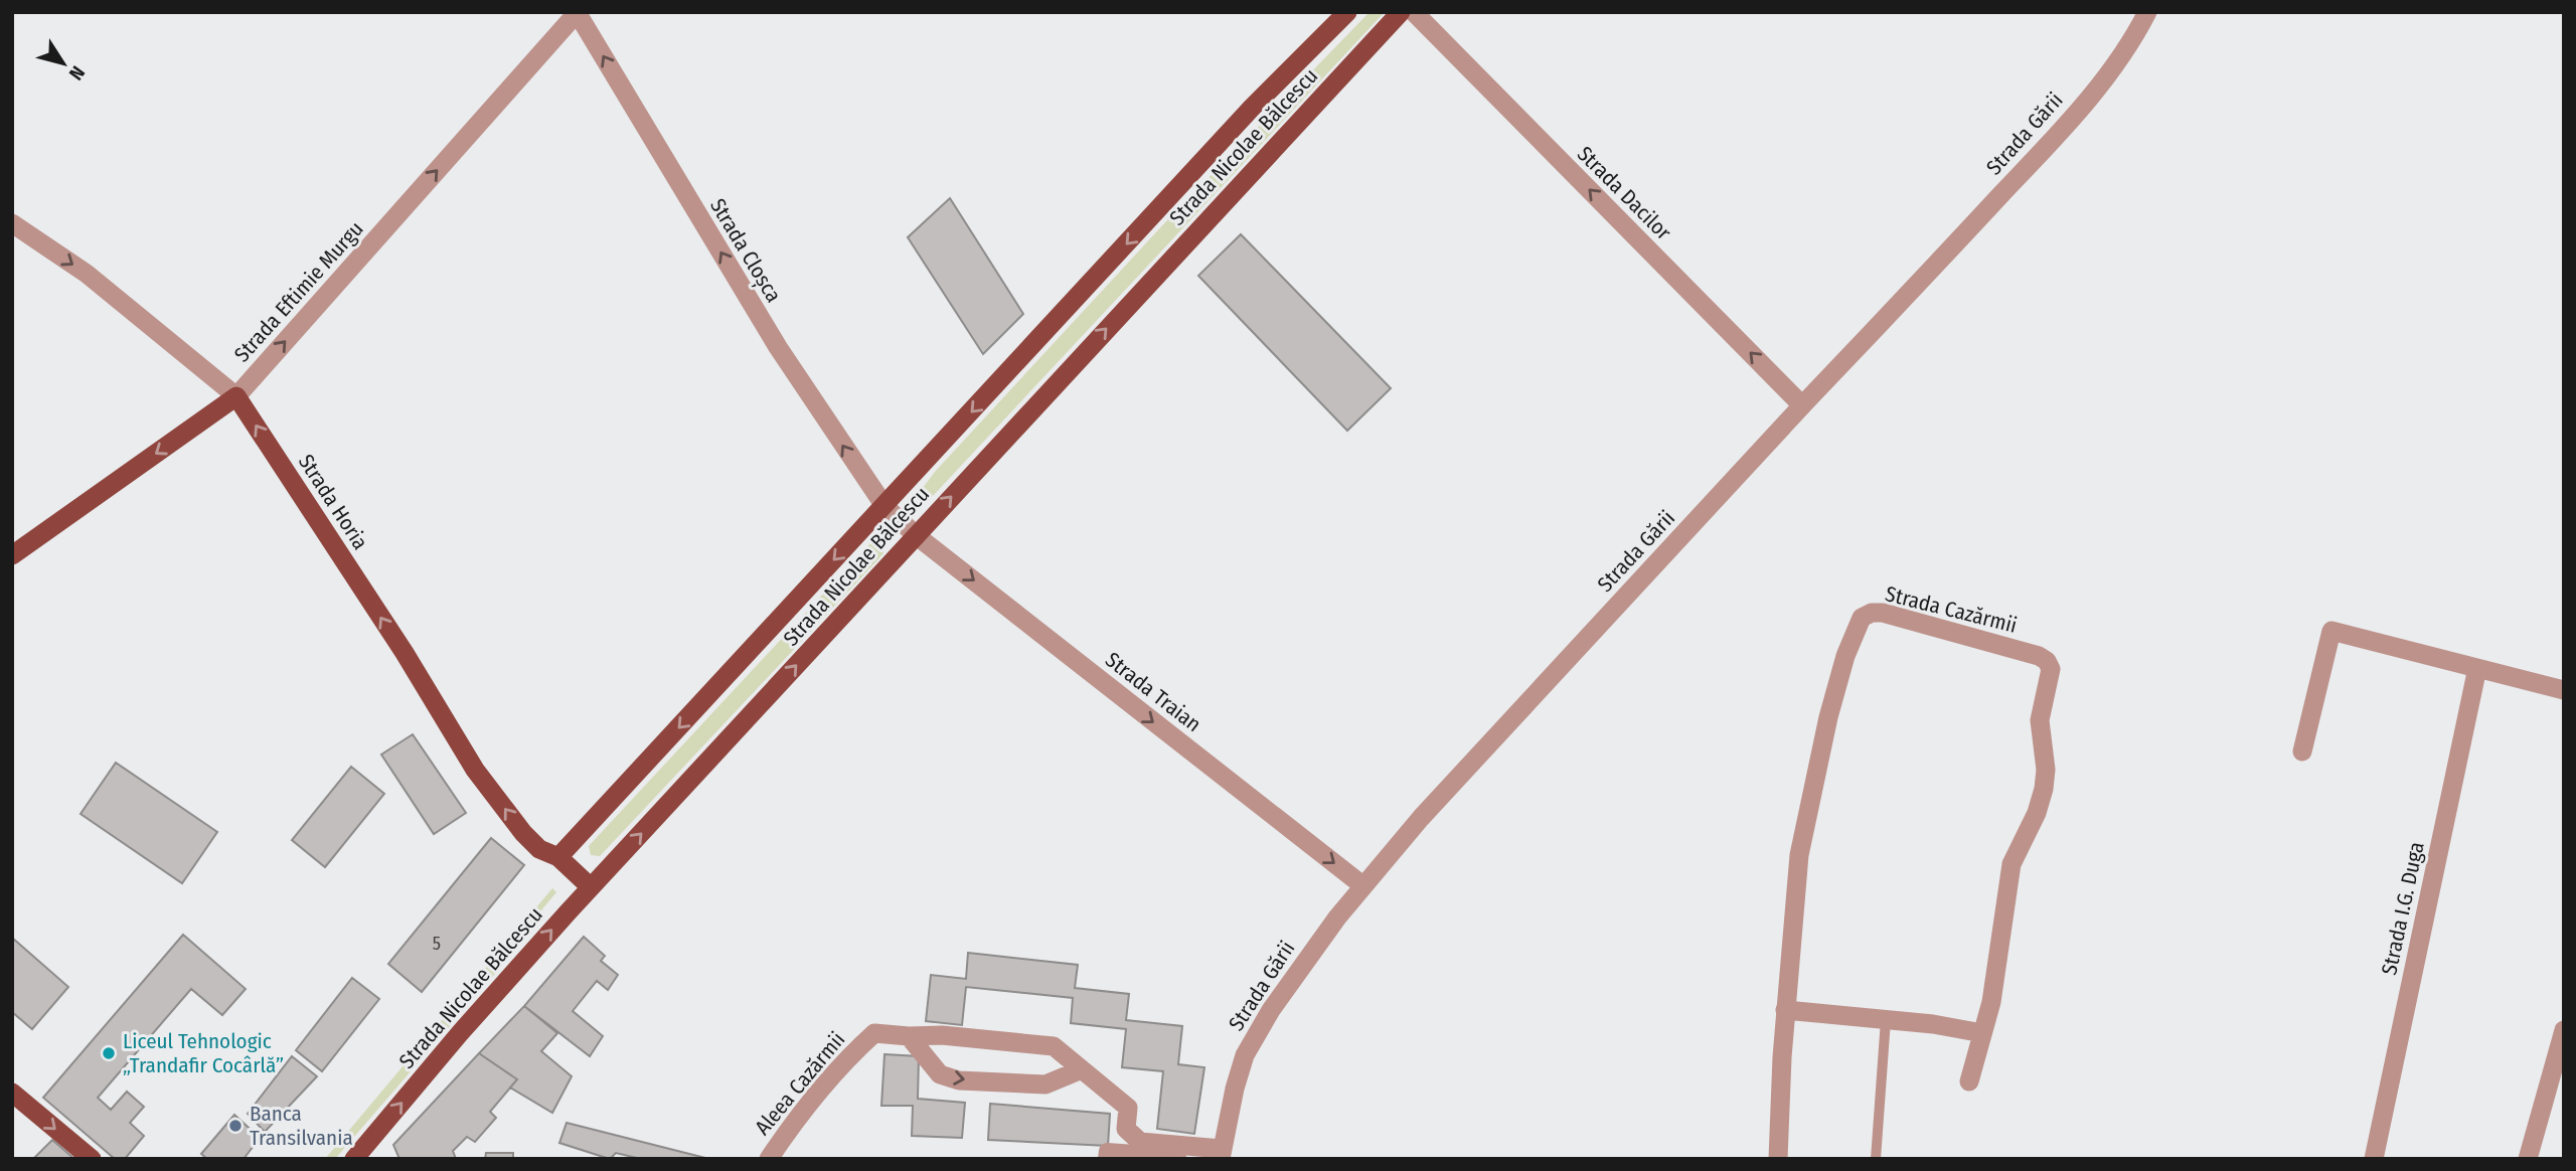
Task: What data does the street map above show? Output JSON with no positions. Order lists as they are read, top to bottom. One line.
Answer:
{"streets":{"main road":["Strada Nicolae Bălcescu","Strada Eftimie Murgu","Strada Horia"],"street":["Strada Gării","Strada Dacilor","Strada Cloșca","Strada Cazărmii","Strada Traian","Strada I.G. Duga","Aleea Cazărmii"]},"crossings":[["Strada Gării","Strada Dacilor"],["Strada Gării","Strada Traian"],["Strada Gării","Aleea Cazărmii"],["Strada Nicolae Bălcescu","Strada Cloșca"],["Strada Nicolae Bălcescu","Strada Horia"],["Strada Nicolae Bălcescu","Strada Traian"],["Strada Cloșca","Strada Eftimie Murgu"],["Strada Cloșca","Strada Traian"],["Strada Eftimie Murgu","Strada Horia"]],"one_way":["Strada Dacilor","Strada Cloșca","Strada Traian"],"places":["Liceul Tehnologic „Trandafir Cocârlă”","Banca Transilvania"],"house_numbers":["5"],"north":"bottom right"}
